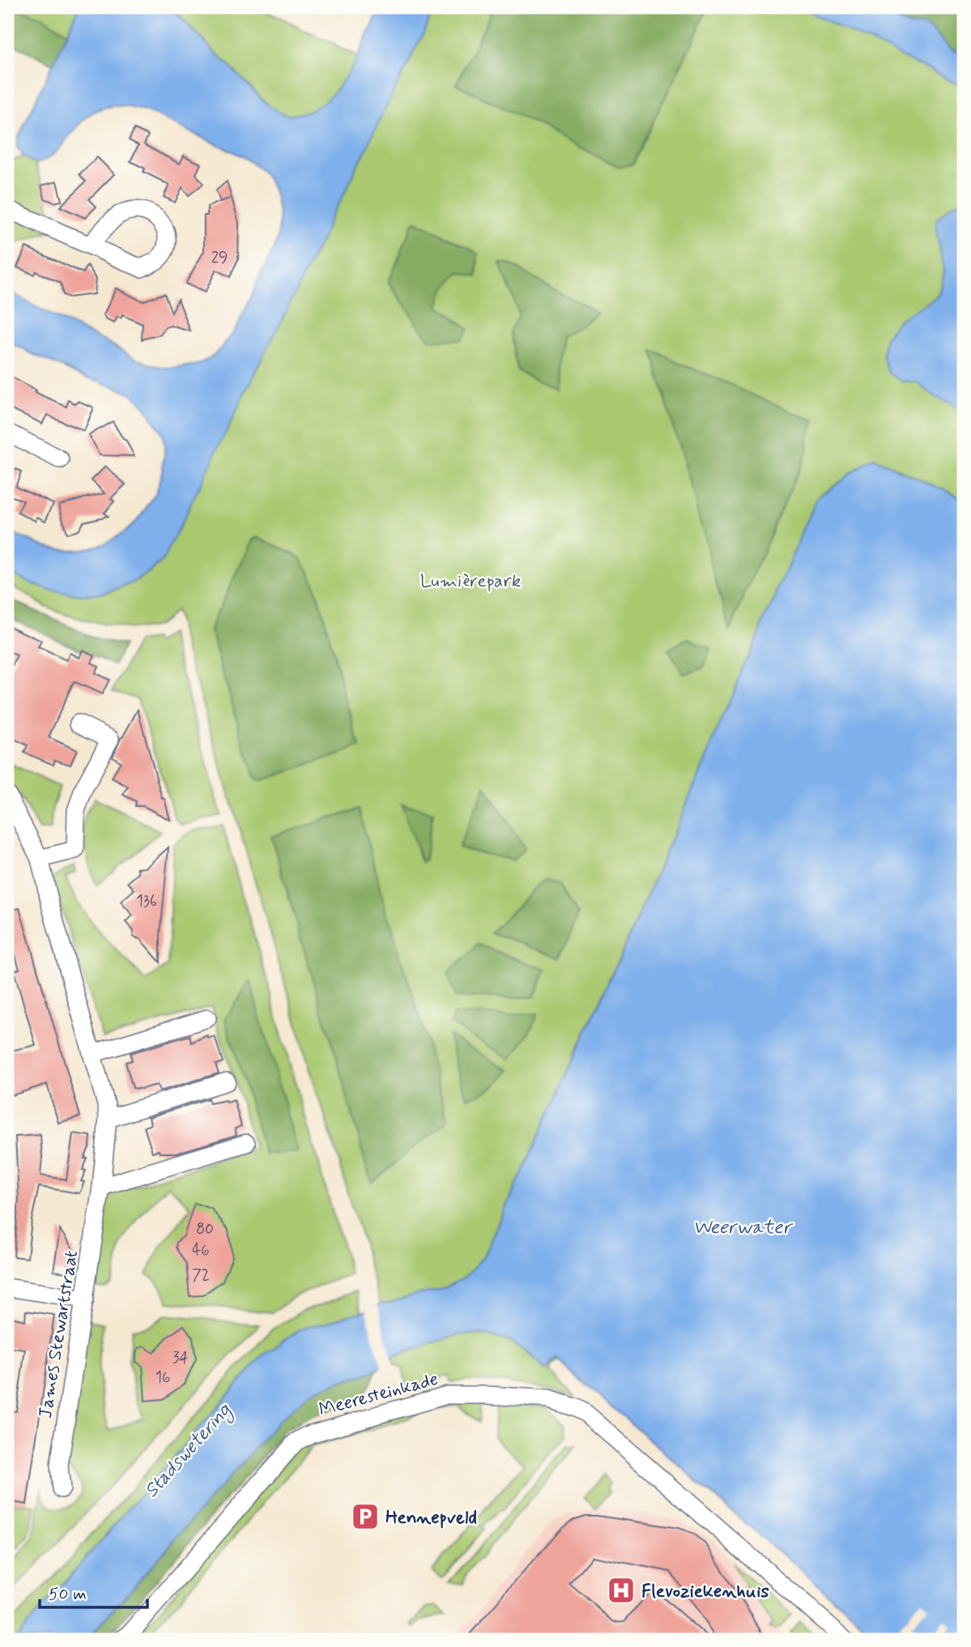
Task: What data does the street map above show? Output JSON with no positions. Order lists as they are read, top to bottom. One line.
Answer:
{"streets":{"street":["James Stewartstraat","Meeresteinkade"]},"water":["Weerwater","Stadswetering"],"parks":["Lumièrepark"],"places":{"parking":["Hennepveld"],"hospital":["Flevoziekenhuis"]},"house_numbers":["29","136","80","46","72","34","16"],"scale_bar":"50 m"}
